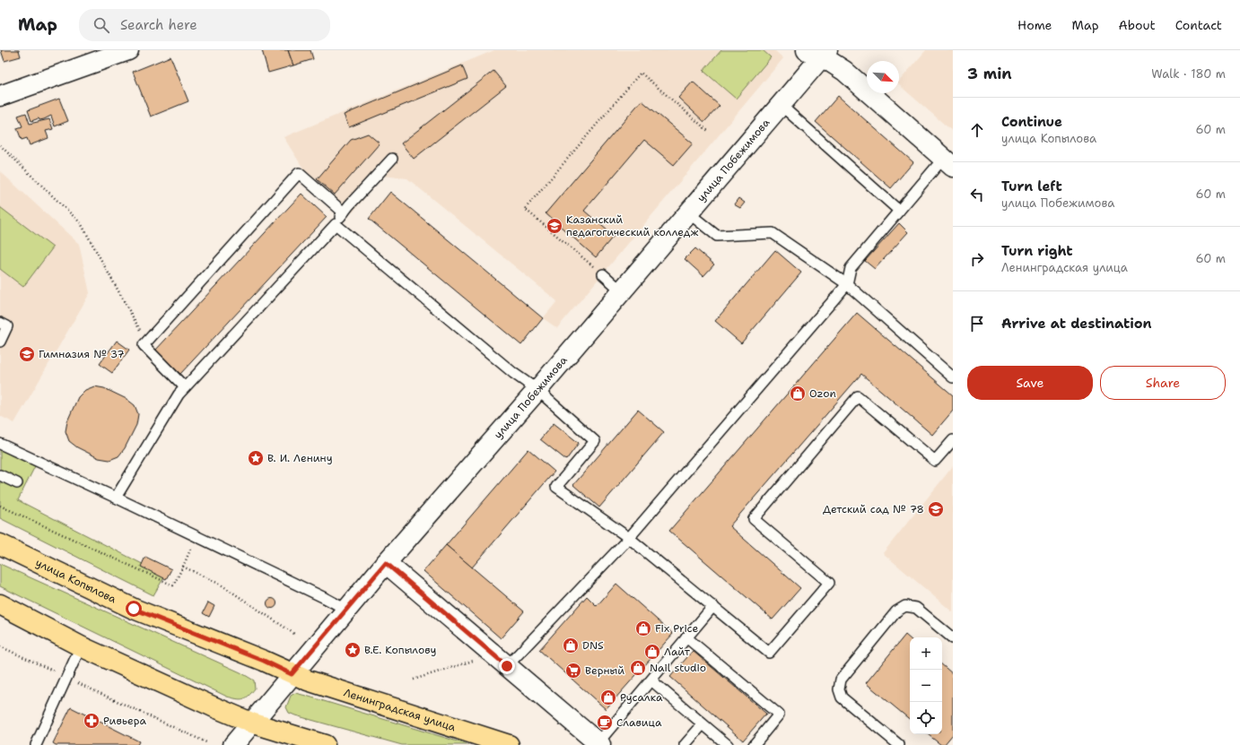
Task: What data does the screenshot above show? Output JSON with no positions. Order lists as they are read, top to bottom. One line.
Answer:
{"streets":{"main road":["улица Копылова","Ленинградская улица"],"street":["улица Побежимова"]},"crossings":[["улица Побежимова","улица Копылова"],["улица Побежимова","Ленинградская улица"],["улица Копылова","Ленинградская улица"]],"places":{"school or university":["Казанский педагогический колледж","Гимназия № 37","Детский сад № 78"],"shop":["Ozon","Fix Price","DNS","Лайт","Nail studio","Русалка"],"place":["В. И. Ленину","В.Е. Копылову"],"supermarket":["Верный"],"pharmacy":["Ривьера"],"cafe":["Славица"]},"north":"bottom right","page":{"header":"Map","search":"Search here","nav":["Home","Map","About","Contact"],"heading":["3 min","Walk · 180 m"],"list":[["Continue","улица Копылова","60 m"],["Turn left","улица Побежимова","60 m"],["Turn right","Ленинградская улица","60 m"],"Arrive at destination"],"buttons":["Save","Share"],"map_buttons":["+","−"]}}
